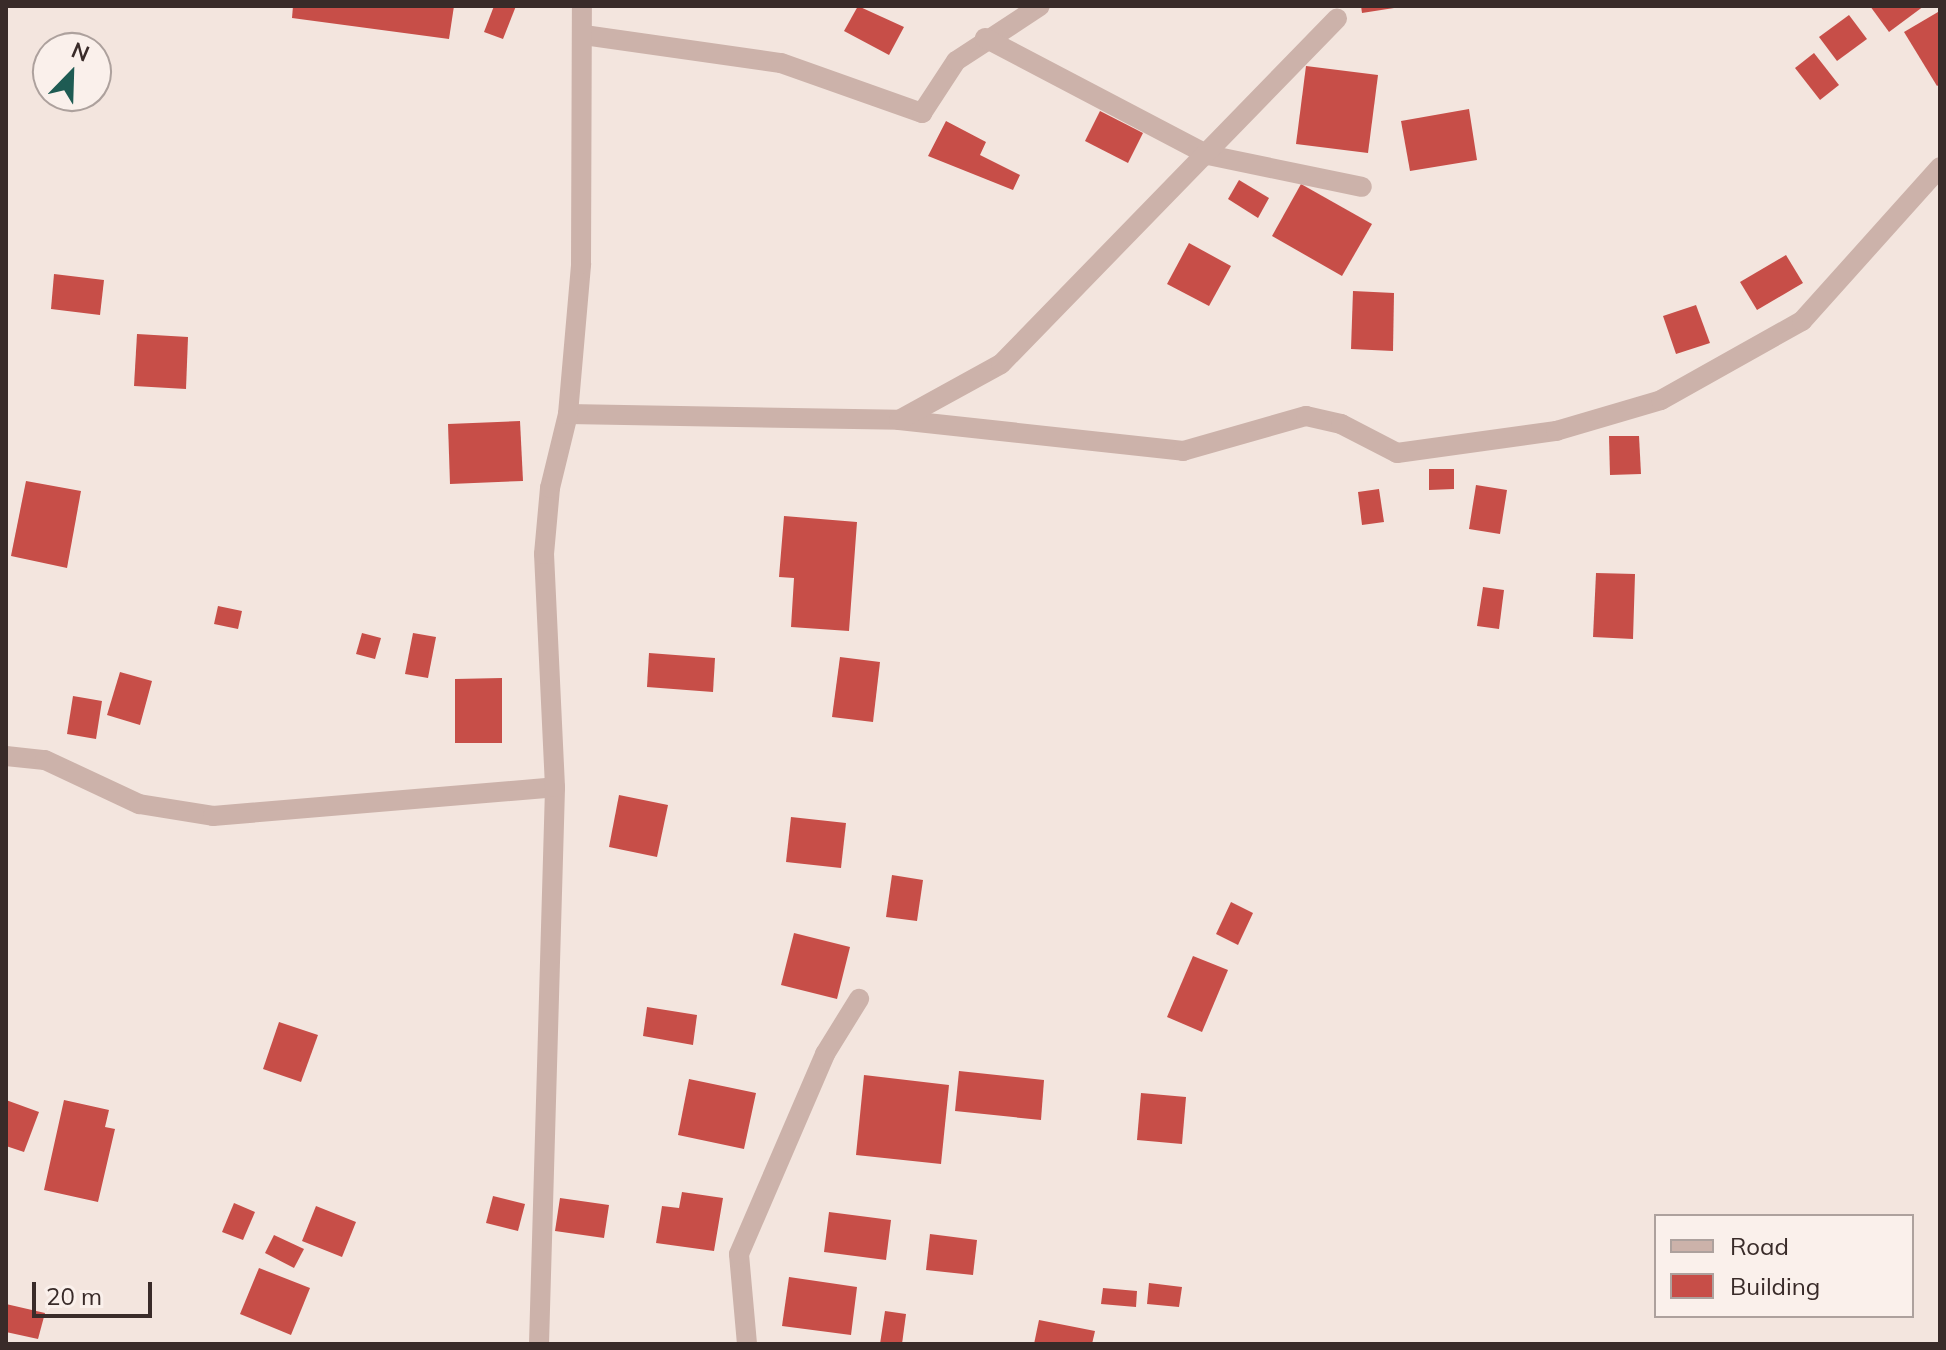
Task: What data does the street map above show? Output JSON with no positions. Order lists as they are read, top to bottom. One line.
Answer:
{"legend":["Road","Building"],"scale_bar":"20 m","north":"top right"}
